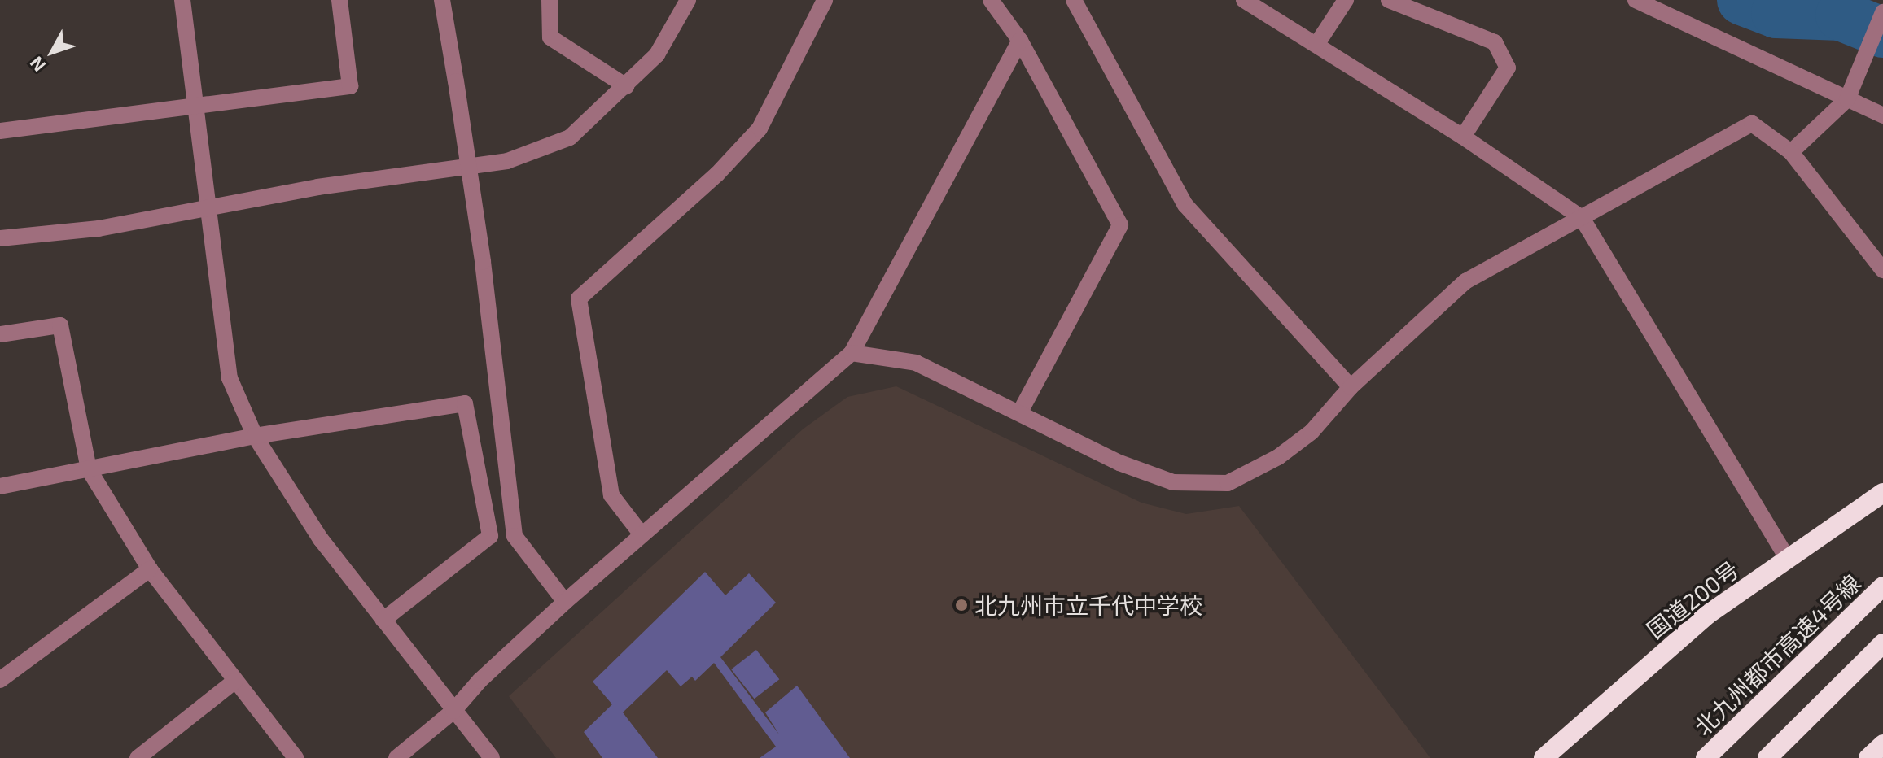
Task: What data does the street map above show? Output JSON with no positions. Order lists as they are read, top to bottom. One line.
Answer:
{"streets":{"highway":["国道200号","北九州都市高速4号線"]},"places":["北九州市立千代中学校"],"north":"bottom left"}
